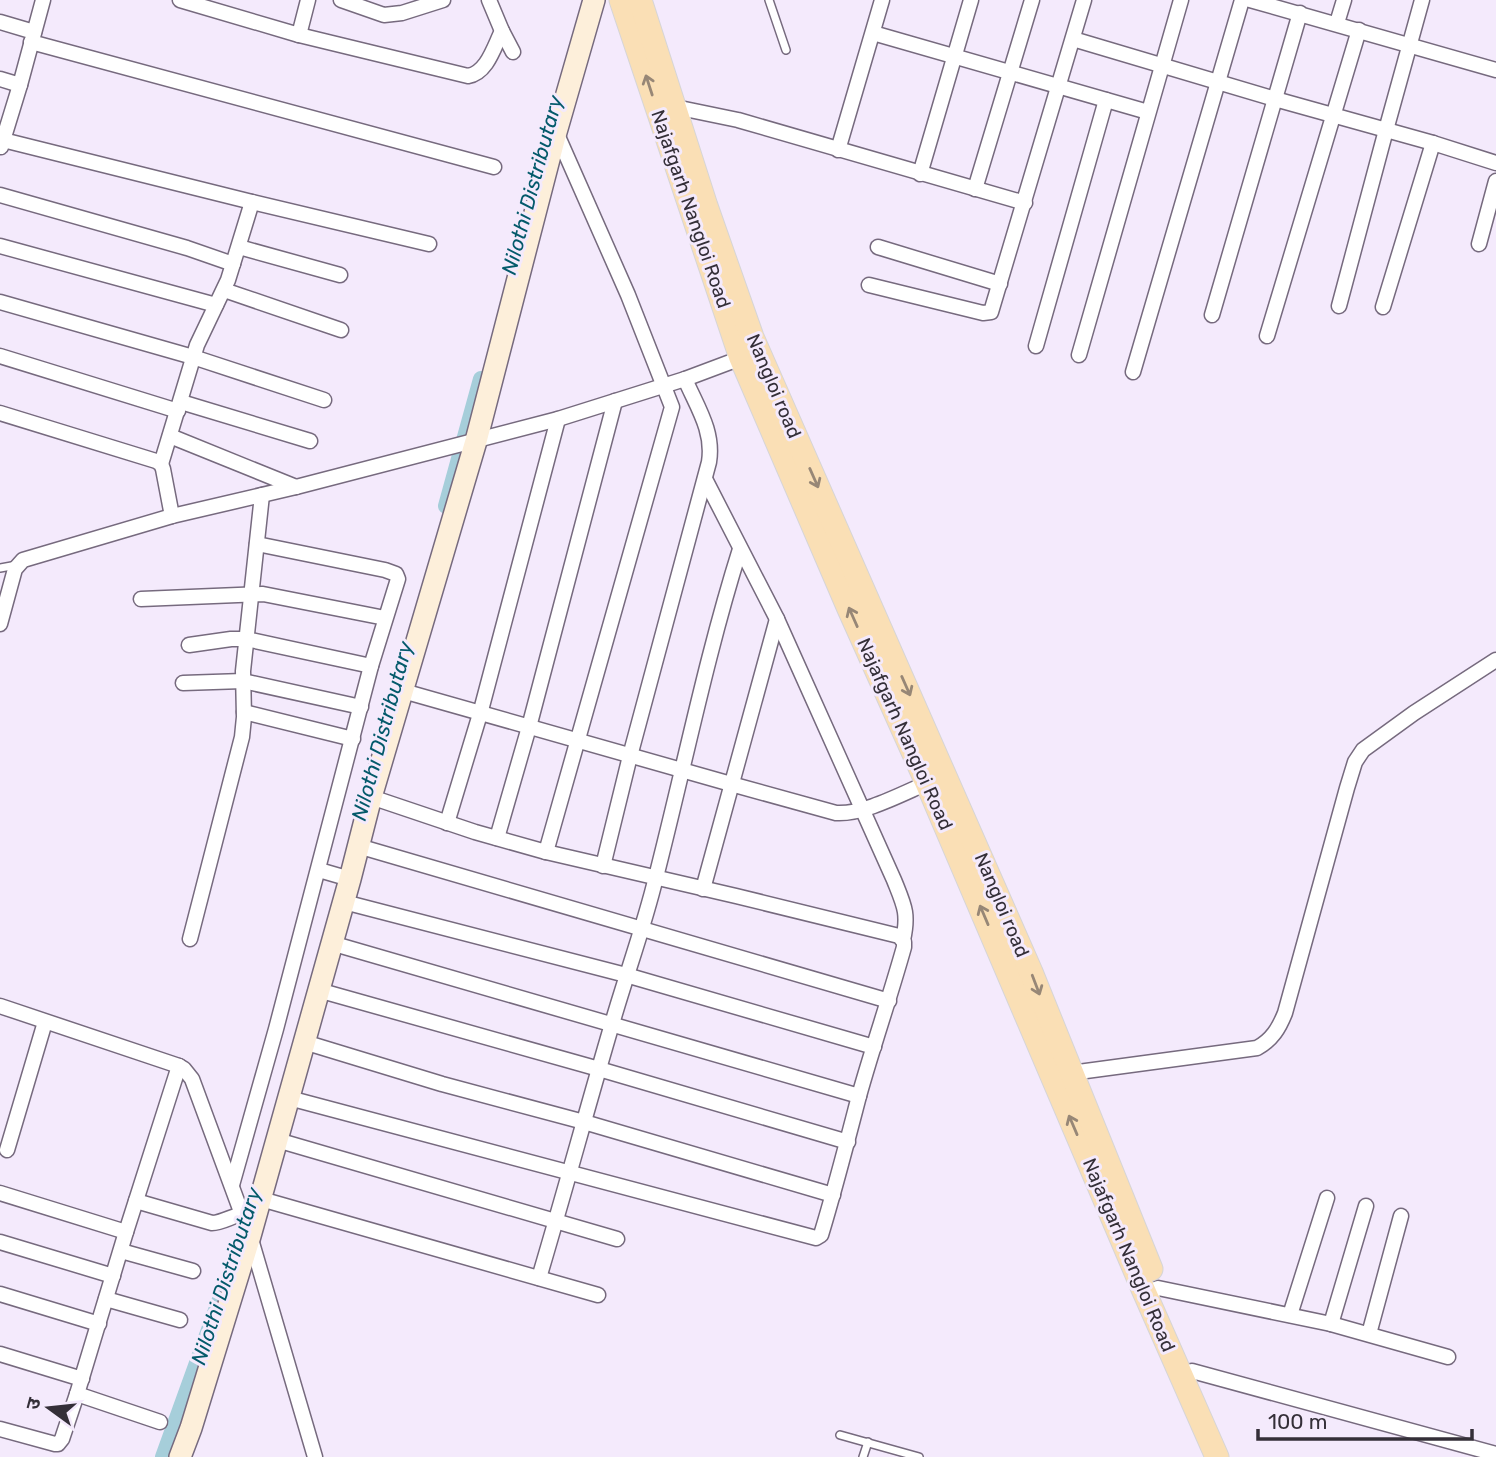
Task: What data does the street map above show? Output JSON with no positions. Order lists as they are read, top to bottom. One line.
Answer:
{"streets":{"main road":["Najafgarh Nangloi Road","Nangloi road"]},"crossings":[["Najafgarh Nangloi Road","Nangloi road"]],"one_way":["Najafgarh Nangloi Road","Nangloi road"],"water":["Nilothi Distributary"],"scale_bar":"100 m","north":"left"}
